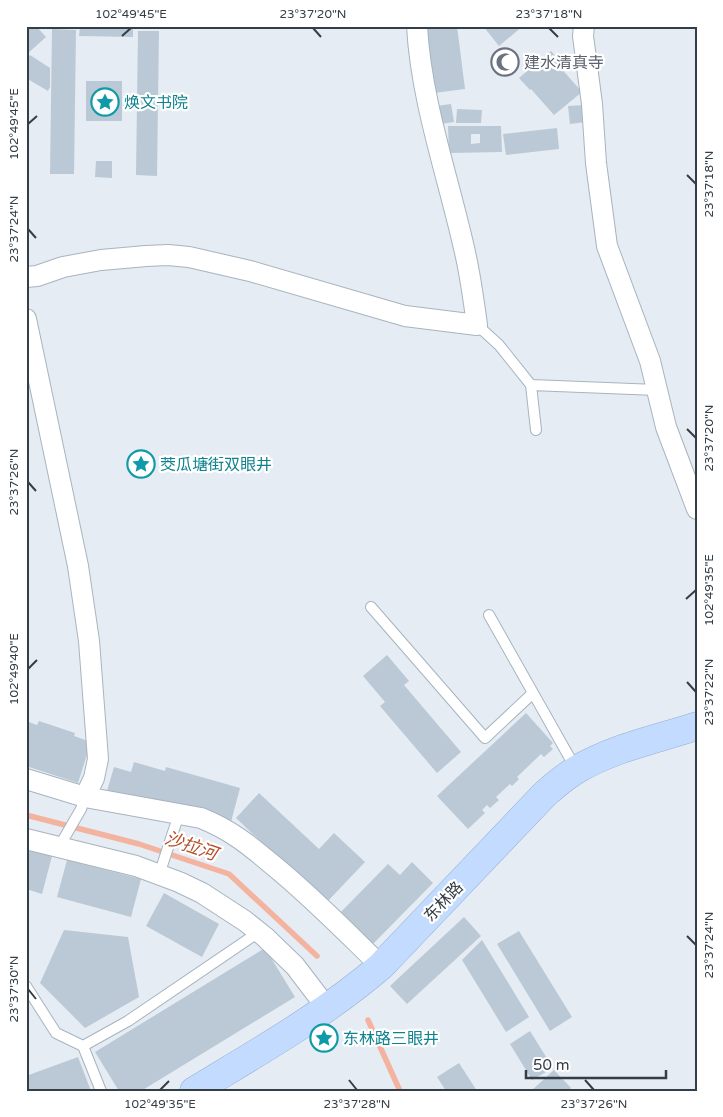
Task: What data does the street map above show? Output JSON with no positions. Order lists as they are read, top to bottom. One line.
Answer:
{"streets":{"street":["东林路"]},"water":["沙拉河"],"places":{"mosque":["建水清真寺"],"place":["焕文书院","茭瓜塘街双眼井","东林路三眼井"]},"scale_bar":"50 m","coordinates":["102°49'45\"E","23°37'20\"N","23°37'18\"N","23°37'24\"N","23°37'26\"N","102°49'35\"E","102°49'40\"E","23°37'22\"N","23°37'30\"N","23°37'28\"N"]}
